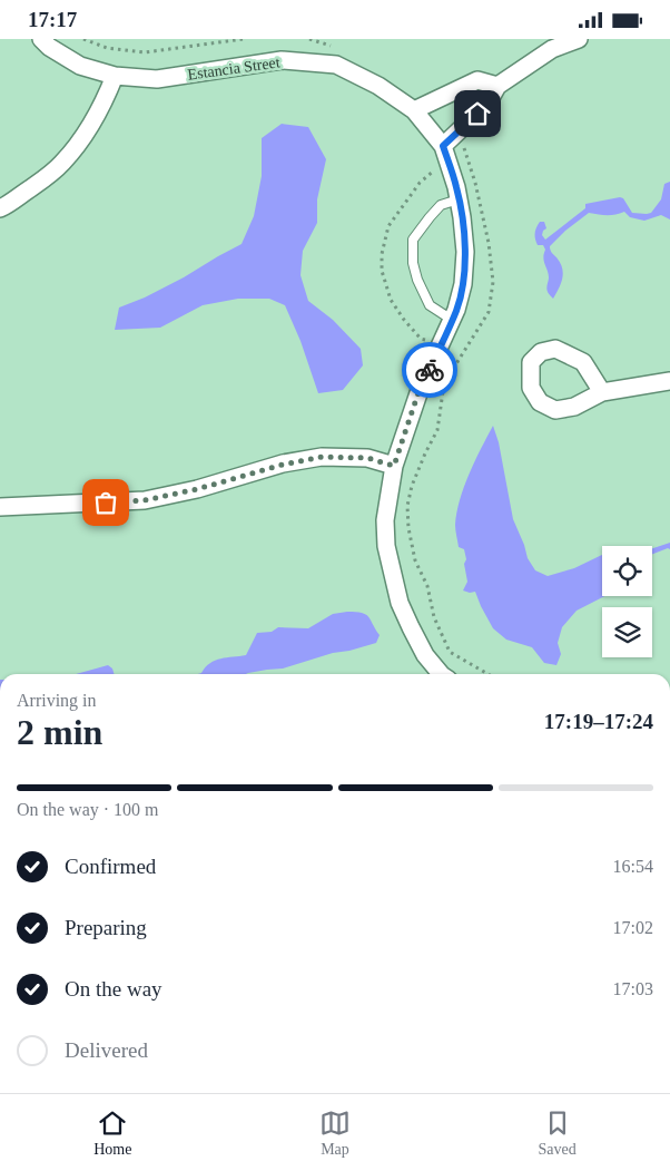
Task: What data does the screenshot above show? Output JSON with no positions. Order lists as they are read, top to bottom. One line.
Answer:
{"streets":{"street":["Estancia Street"]},"page":{"status":"17:17","heading":["2 min","Arriving in","17:19–17:24"],"bar":"On the way · 100 m","list":[["Confirmed","16:54"],["Preparing","17:02"],["On the way","17:03"],"Delivered"],"tabs":["Home","Map","Saved"]}}
